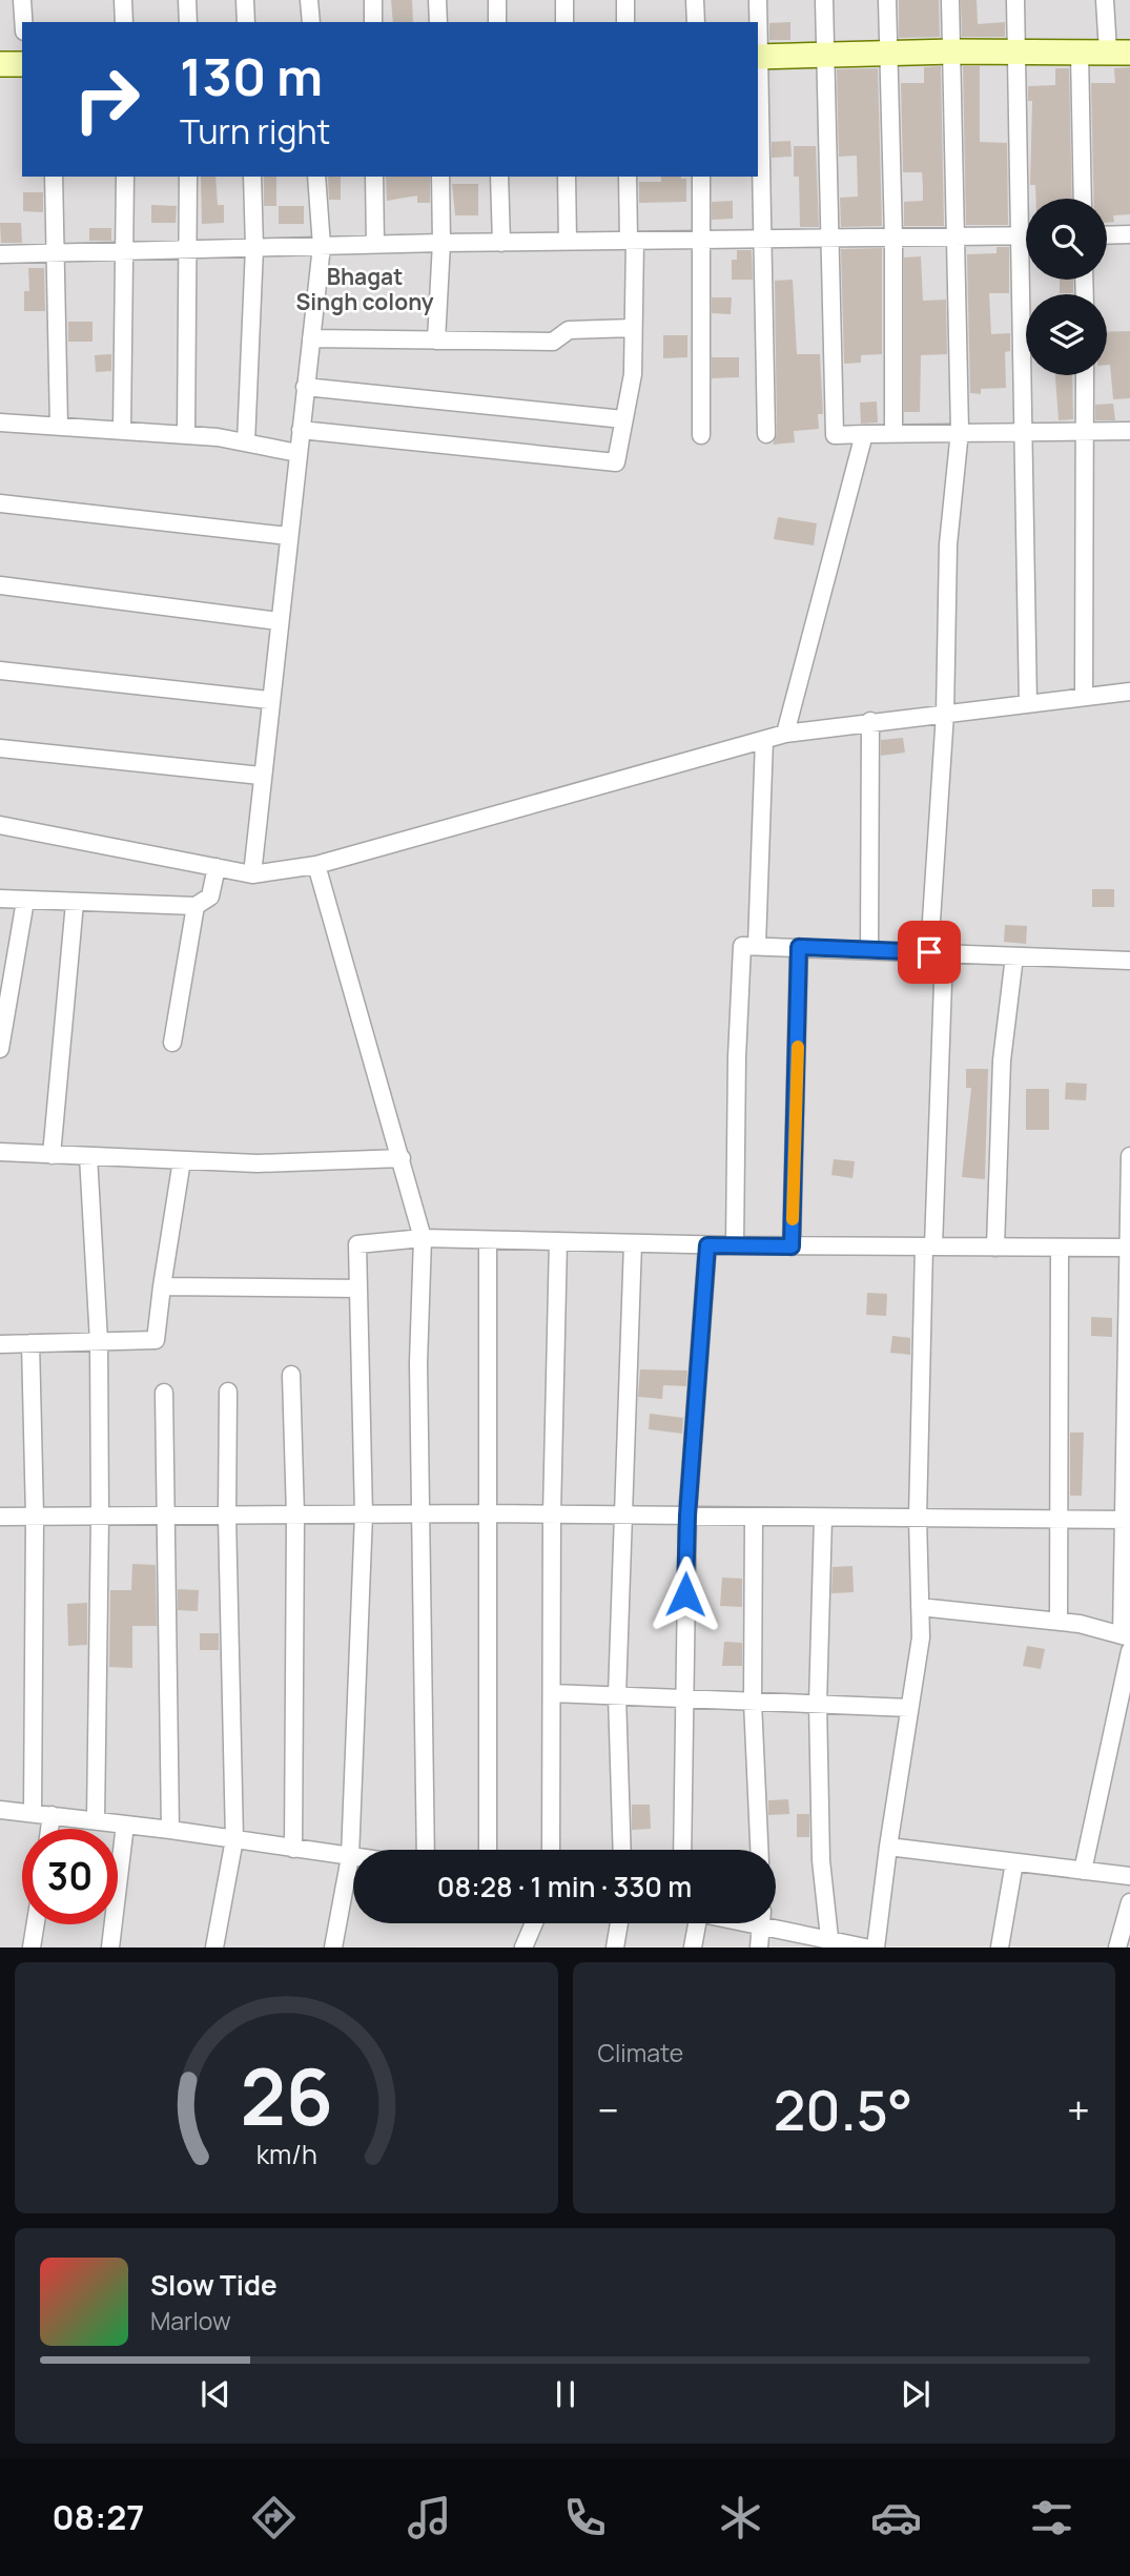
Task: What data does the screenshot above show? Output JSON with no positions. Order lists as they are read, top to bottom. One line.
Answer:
{"districts":["Bhagat Singh colony"],"page":{"turn":["130 m","Turn right"],"limit":"30","trip":"08:28 · 1 min · 330 m","tile":"Climate","heat":["−","20.5°","+"],"song":["Slow Tide","Marlow"],"tabs":"08:27","gauge":["26","km/h"]}}
